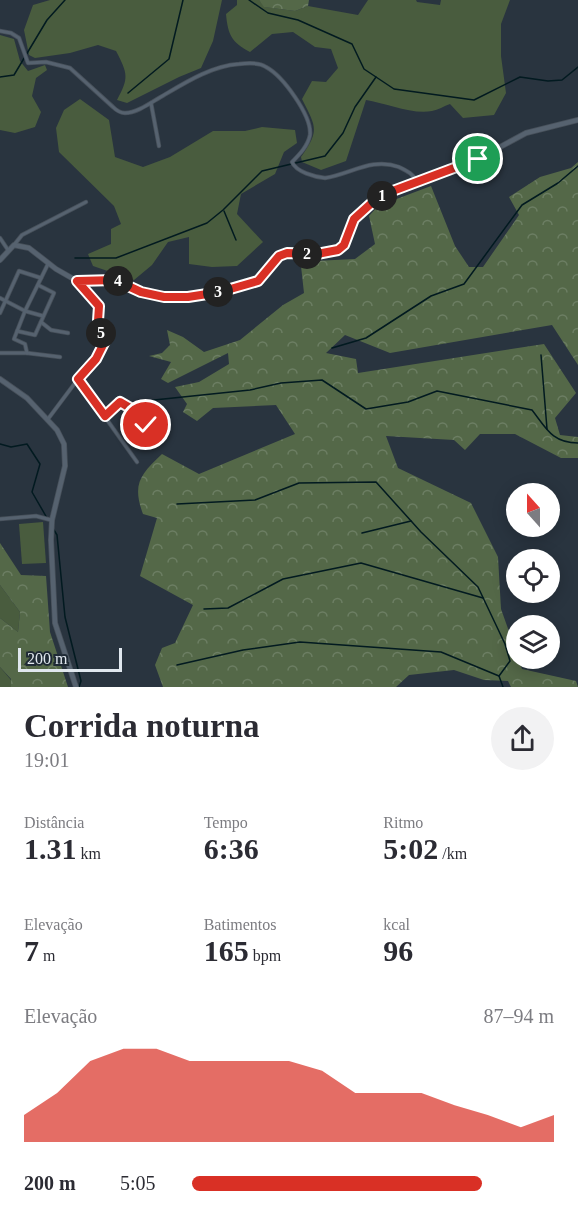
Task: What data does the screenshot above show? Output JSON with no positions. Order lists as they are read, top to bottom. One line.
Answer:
{"scale_bar":"200 m","north":"top","page":{"pins":["1","2","4","3","5"],"scale":"200 m","heading":["Corrida noturna","19:01"],"stats":[["Distância","1.31 km"],["Tempo","6:36"],["Ritmo","5:02 /km"],["Elevação","7 m"],["Batimentos","165 bpm"],["kcal","96"]],"chart":["Elevação","87–94 m"],"list":[{"name":"200 m","note":"5:05"}]}}
